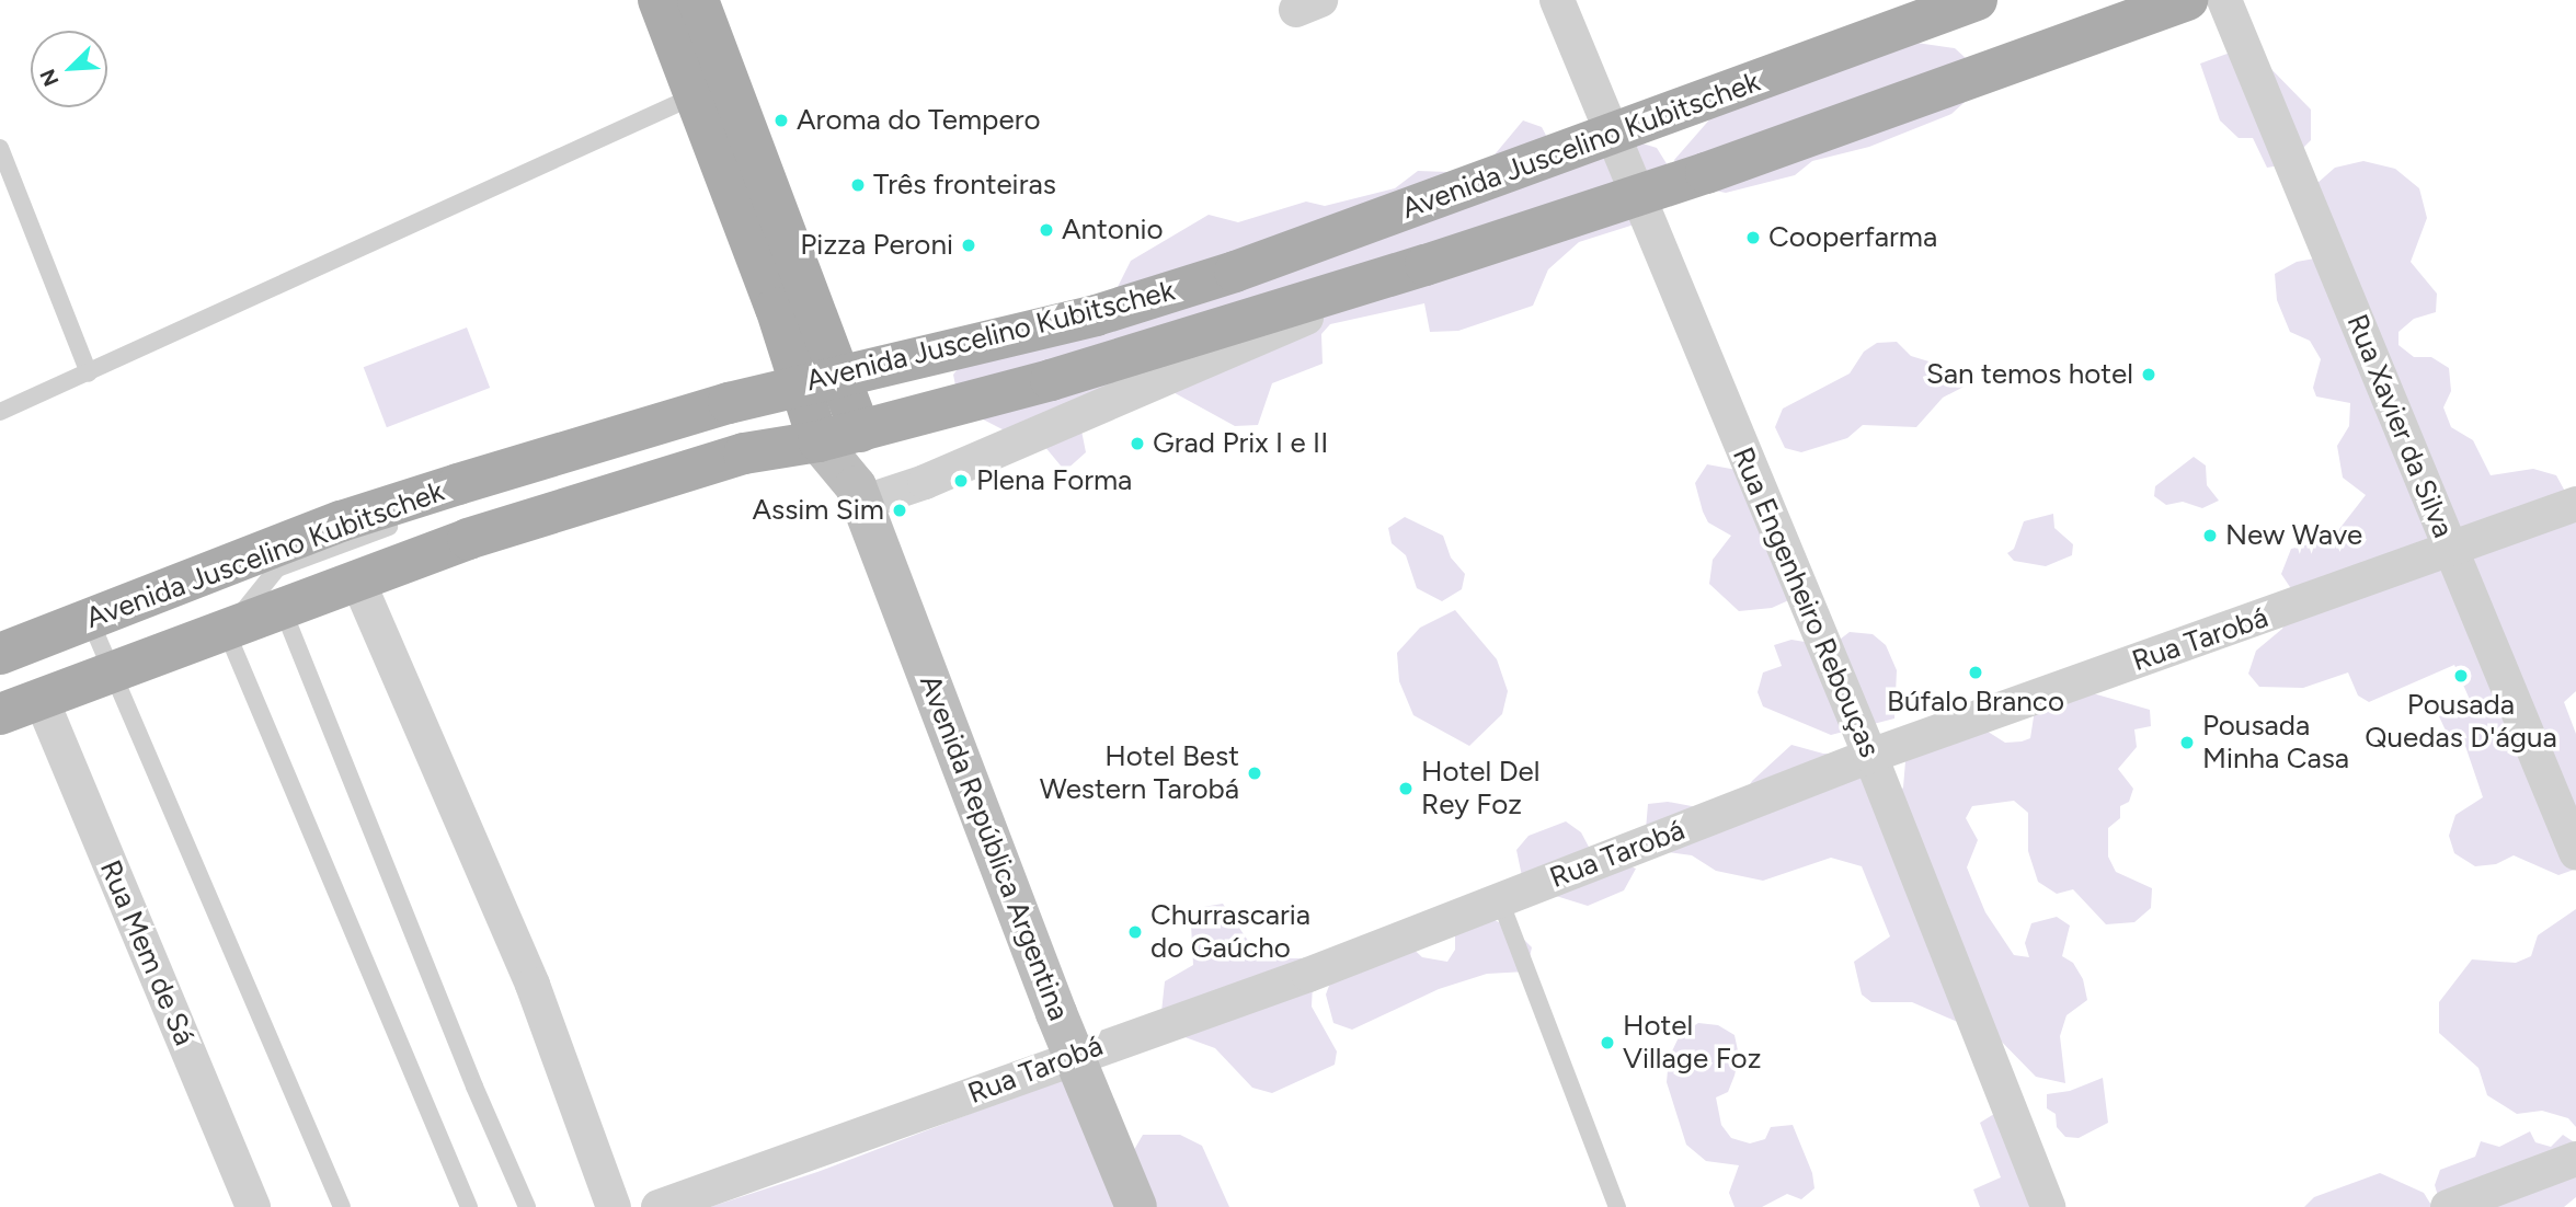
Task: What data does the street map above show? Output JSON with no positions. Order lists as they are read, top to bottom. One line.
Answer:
{"streets":{"main road":["Avenida Juscelino Kubitschek","Avenida República Argentina"],"street":["Rua Xavier da Silva","Rua Engenheiro Rebouças","Rua Tarobá","Rua Mem de Sá"]},"crossings":[["Avenida Juscelino Kubitschek","Rua Engenheiro Rebouças"],["Avenida Juscelino Kubitschek","Avenida República Argentina"],["Avenida Juscelino Kubitschek","Rua Mem de Sá"],["Rua Xavier da Silva","Rua Tarobá"],["Rua Engenheiro Rebouças","Rua Tarobá"],["Rua Tarobá","Avenida República Argentina"]],"places":["Aroma do Tempero","Três fronteiras","Antonio","Cooperfarma","Pizza Peroni","San temos hotel","Grad Prix I e II","Plena Forma","Assim Sim","New Wave","Búfalo Branco","Pousada Quedas D'água","Pousada Minha Casa","Hotel Best Western Tarobá","Hotel Del Rey Foz","Churrascaria do Gaúcho","Hotel Village Foz"],"north":"bottom left"}
